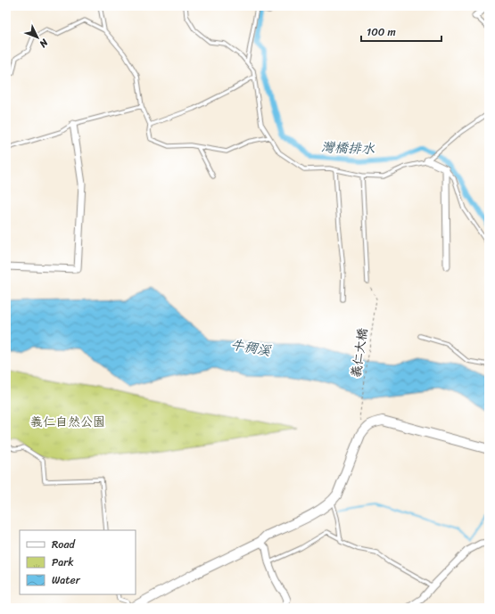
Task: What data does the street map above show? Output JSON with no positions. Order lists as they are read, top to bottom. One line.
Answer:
{"streets":{"path":["義仁大橋"]},"water":["灣橋排水","牛稠溪"],"parks":["義仁自然公園"],"legend":["Road","Park","Water"],"scale_bar":"100 m","north":"bottom right"}
